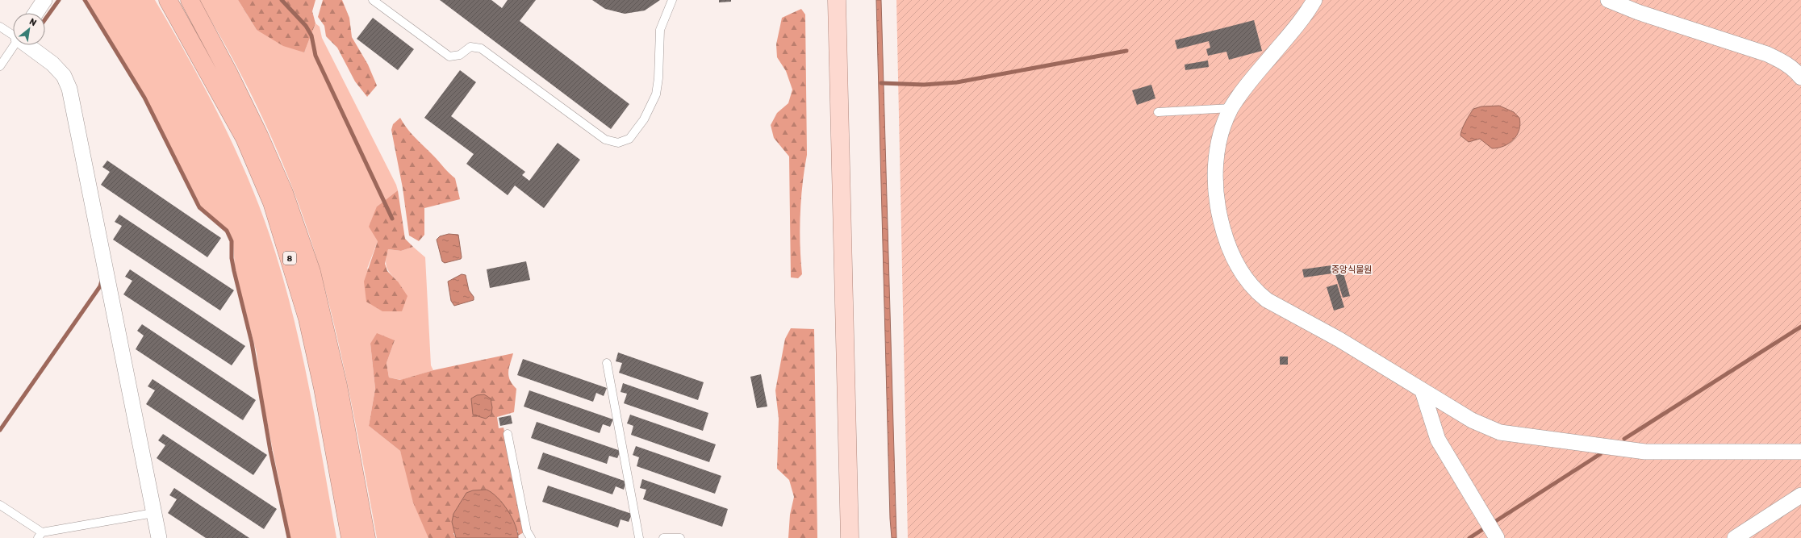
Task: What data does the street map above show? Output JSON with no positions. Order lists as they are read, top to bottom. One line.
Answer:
{"streets":{"highway":["8"]},"parks":["중앙식물원"],"north":"top right"}
